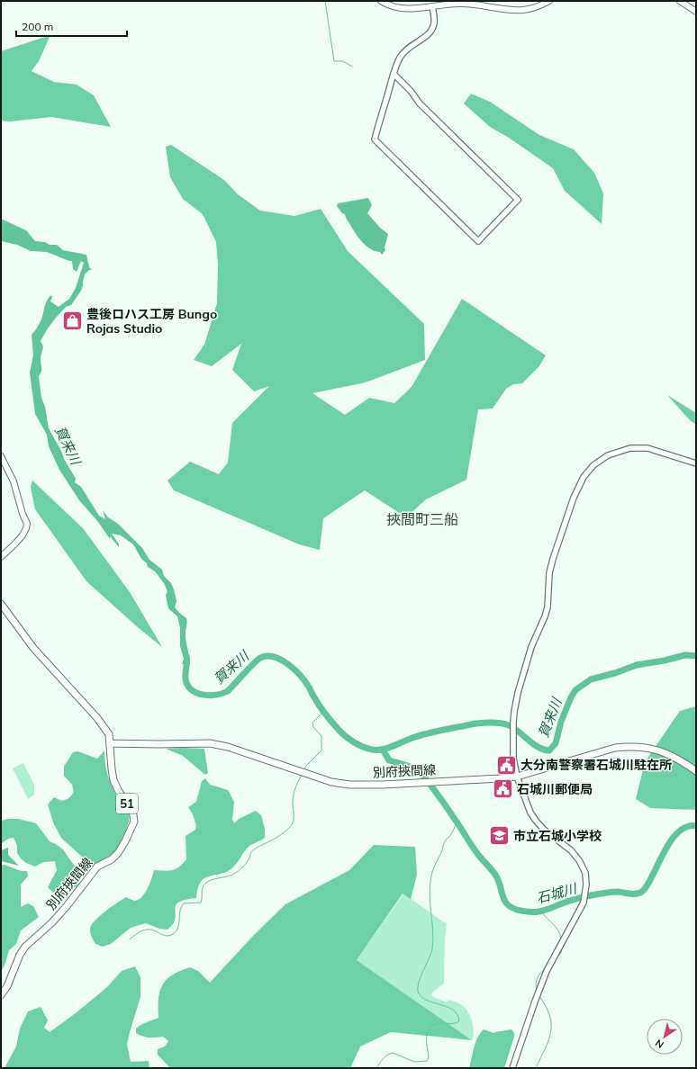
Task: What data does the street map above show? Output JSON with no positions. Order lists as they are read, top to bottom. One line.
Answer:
{"streets":{"main road":["別府挾間線","51"]},"districts":["挾間町三船"],"water":["賀来川","石城川"],"places":{"shop":["豊後ロハス工房 Bungo Rojas Studio"],"public building":["大分南警察署石城川駐在所","石城川郵便局"],"school or university":["市立石城小学校"]},"scale_bar":"200 m","north":"bottom left"}
